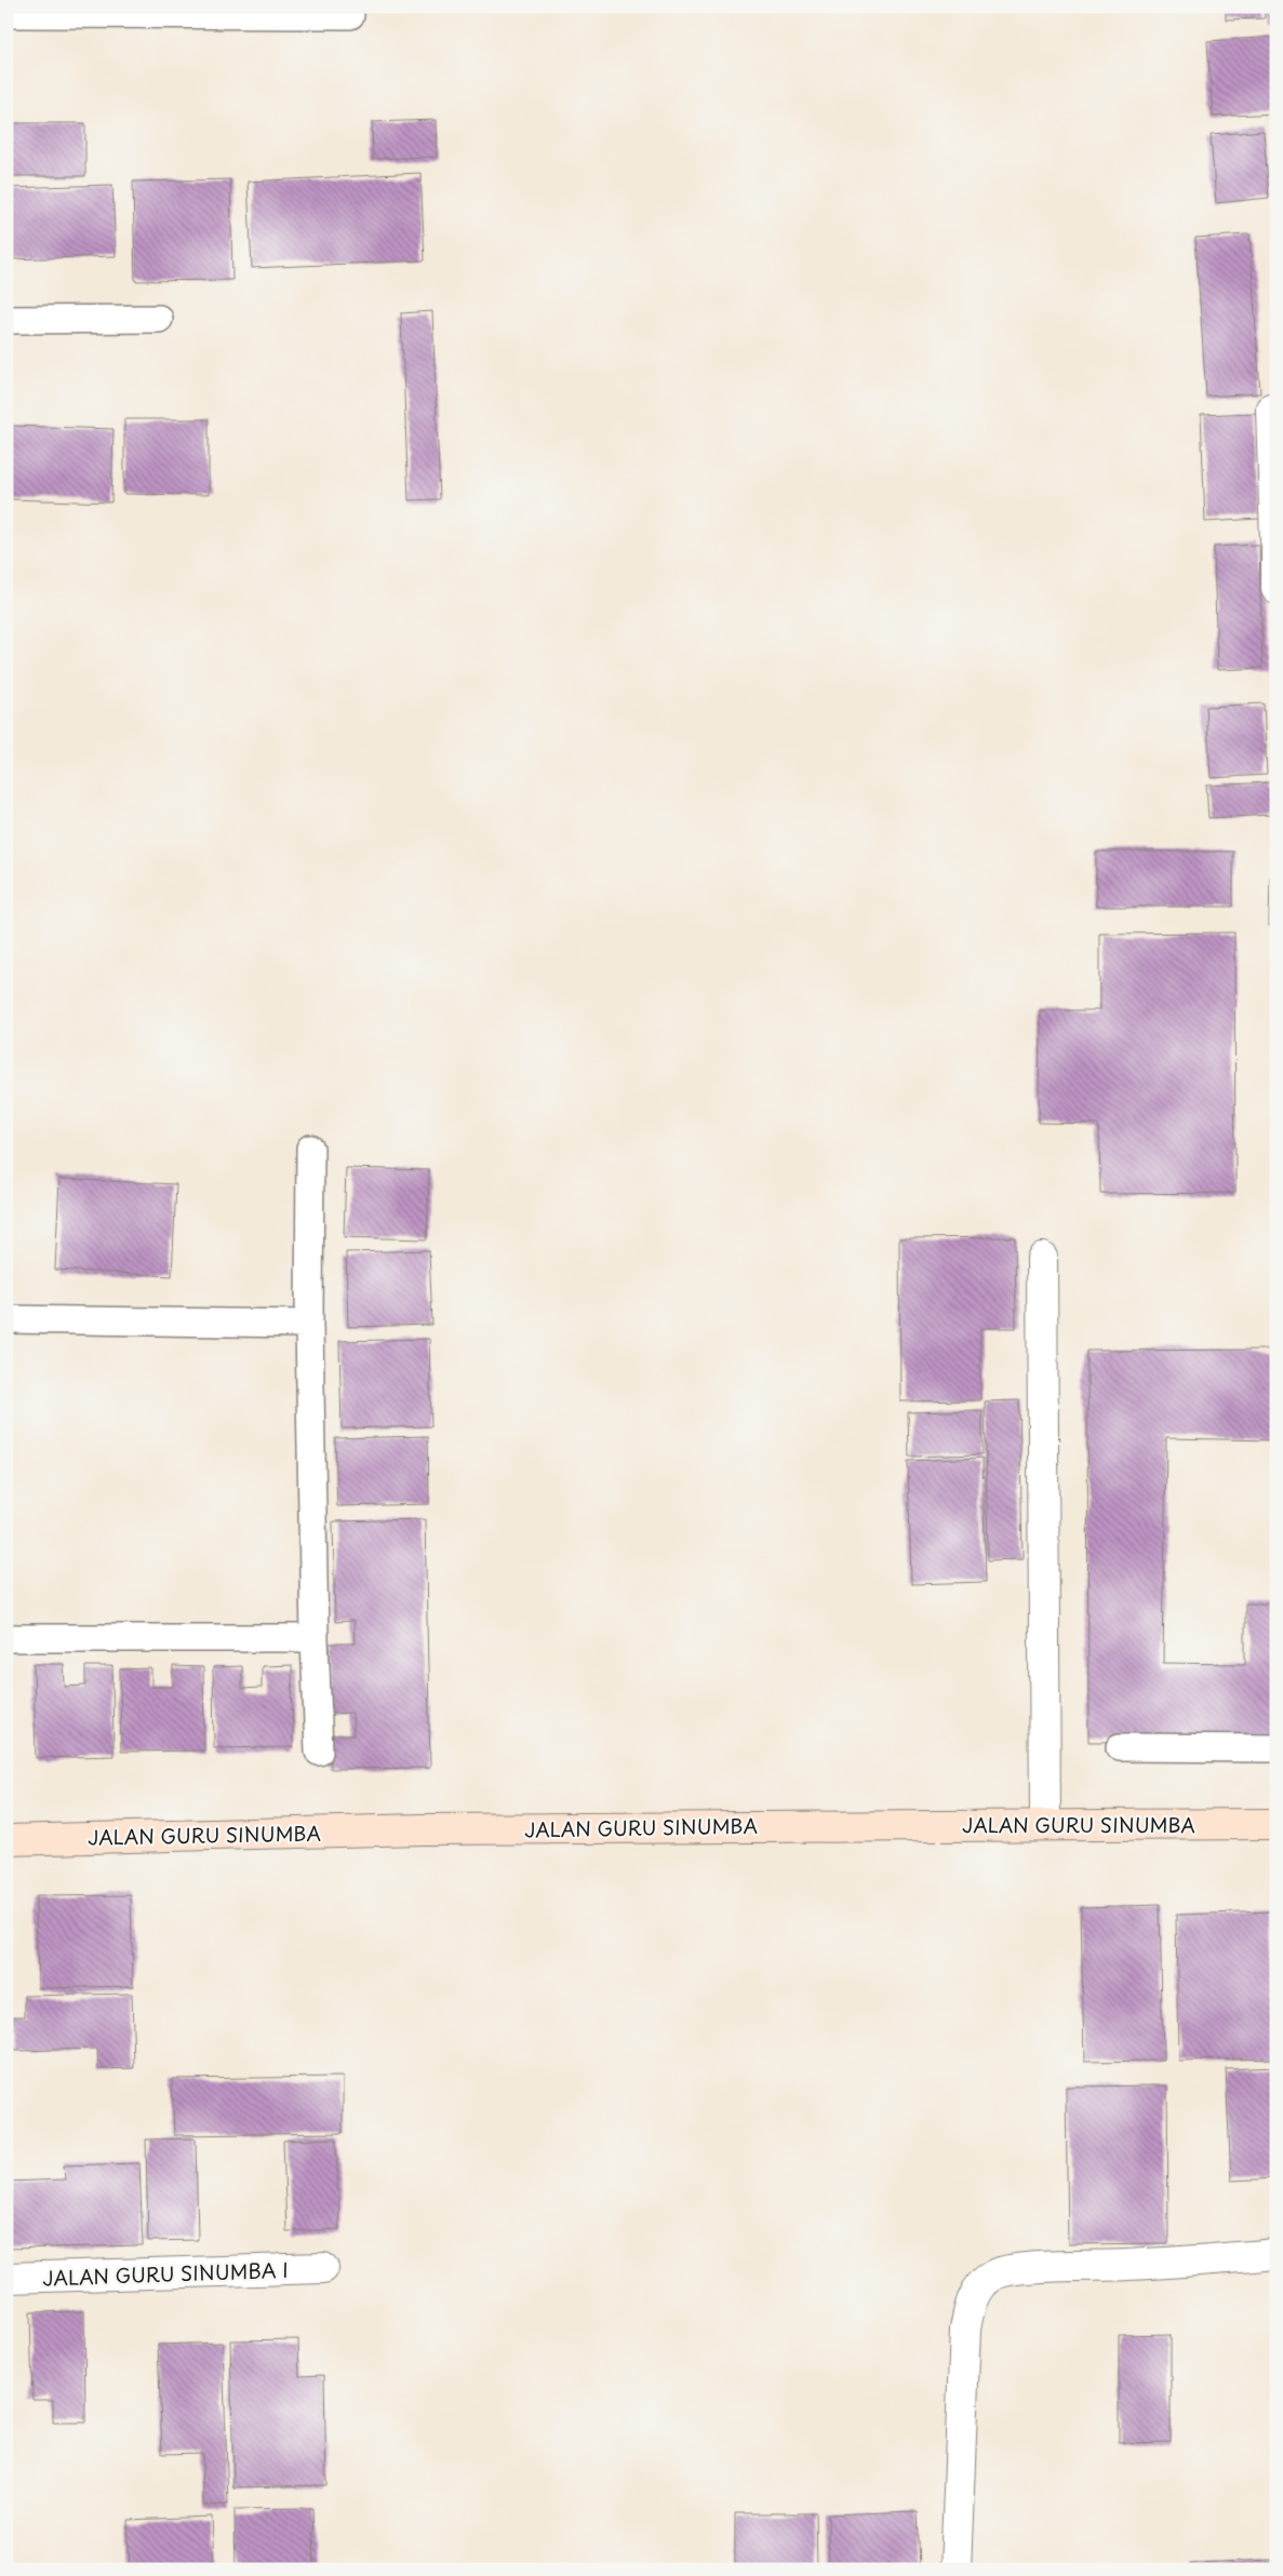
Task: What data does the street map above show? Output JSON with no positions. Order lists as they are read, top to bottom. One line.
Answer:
{"streets":{"street":["JALAN GURU SINUMBA","JALAN GURU SINUMBA I"]}}
